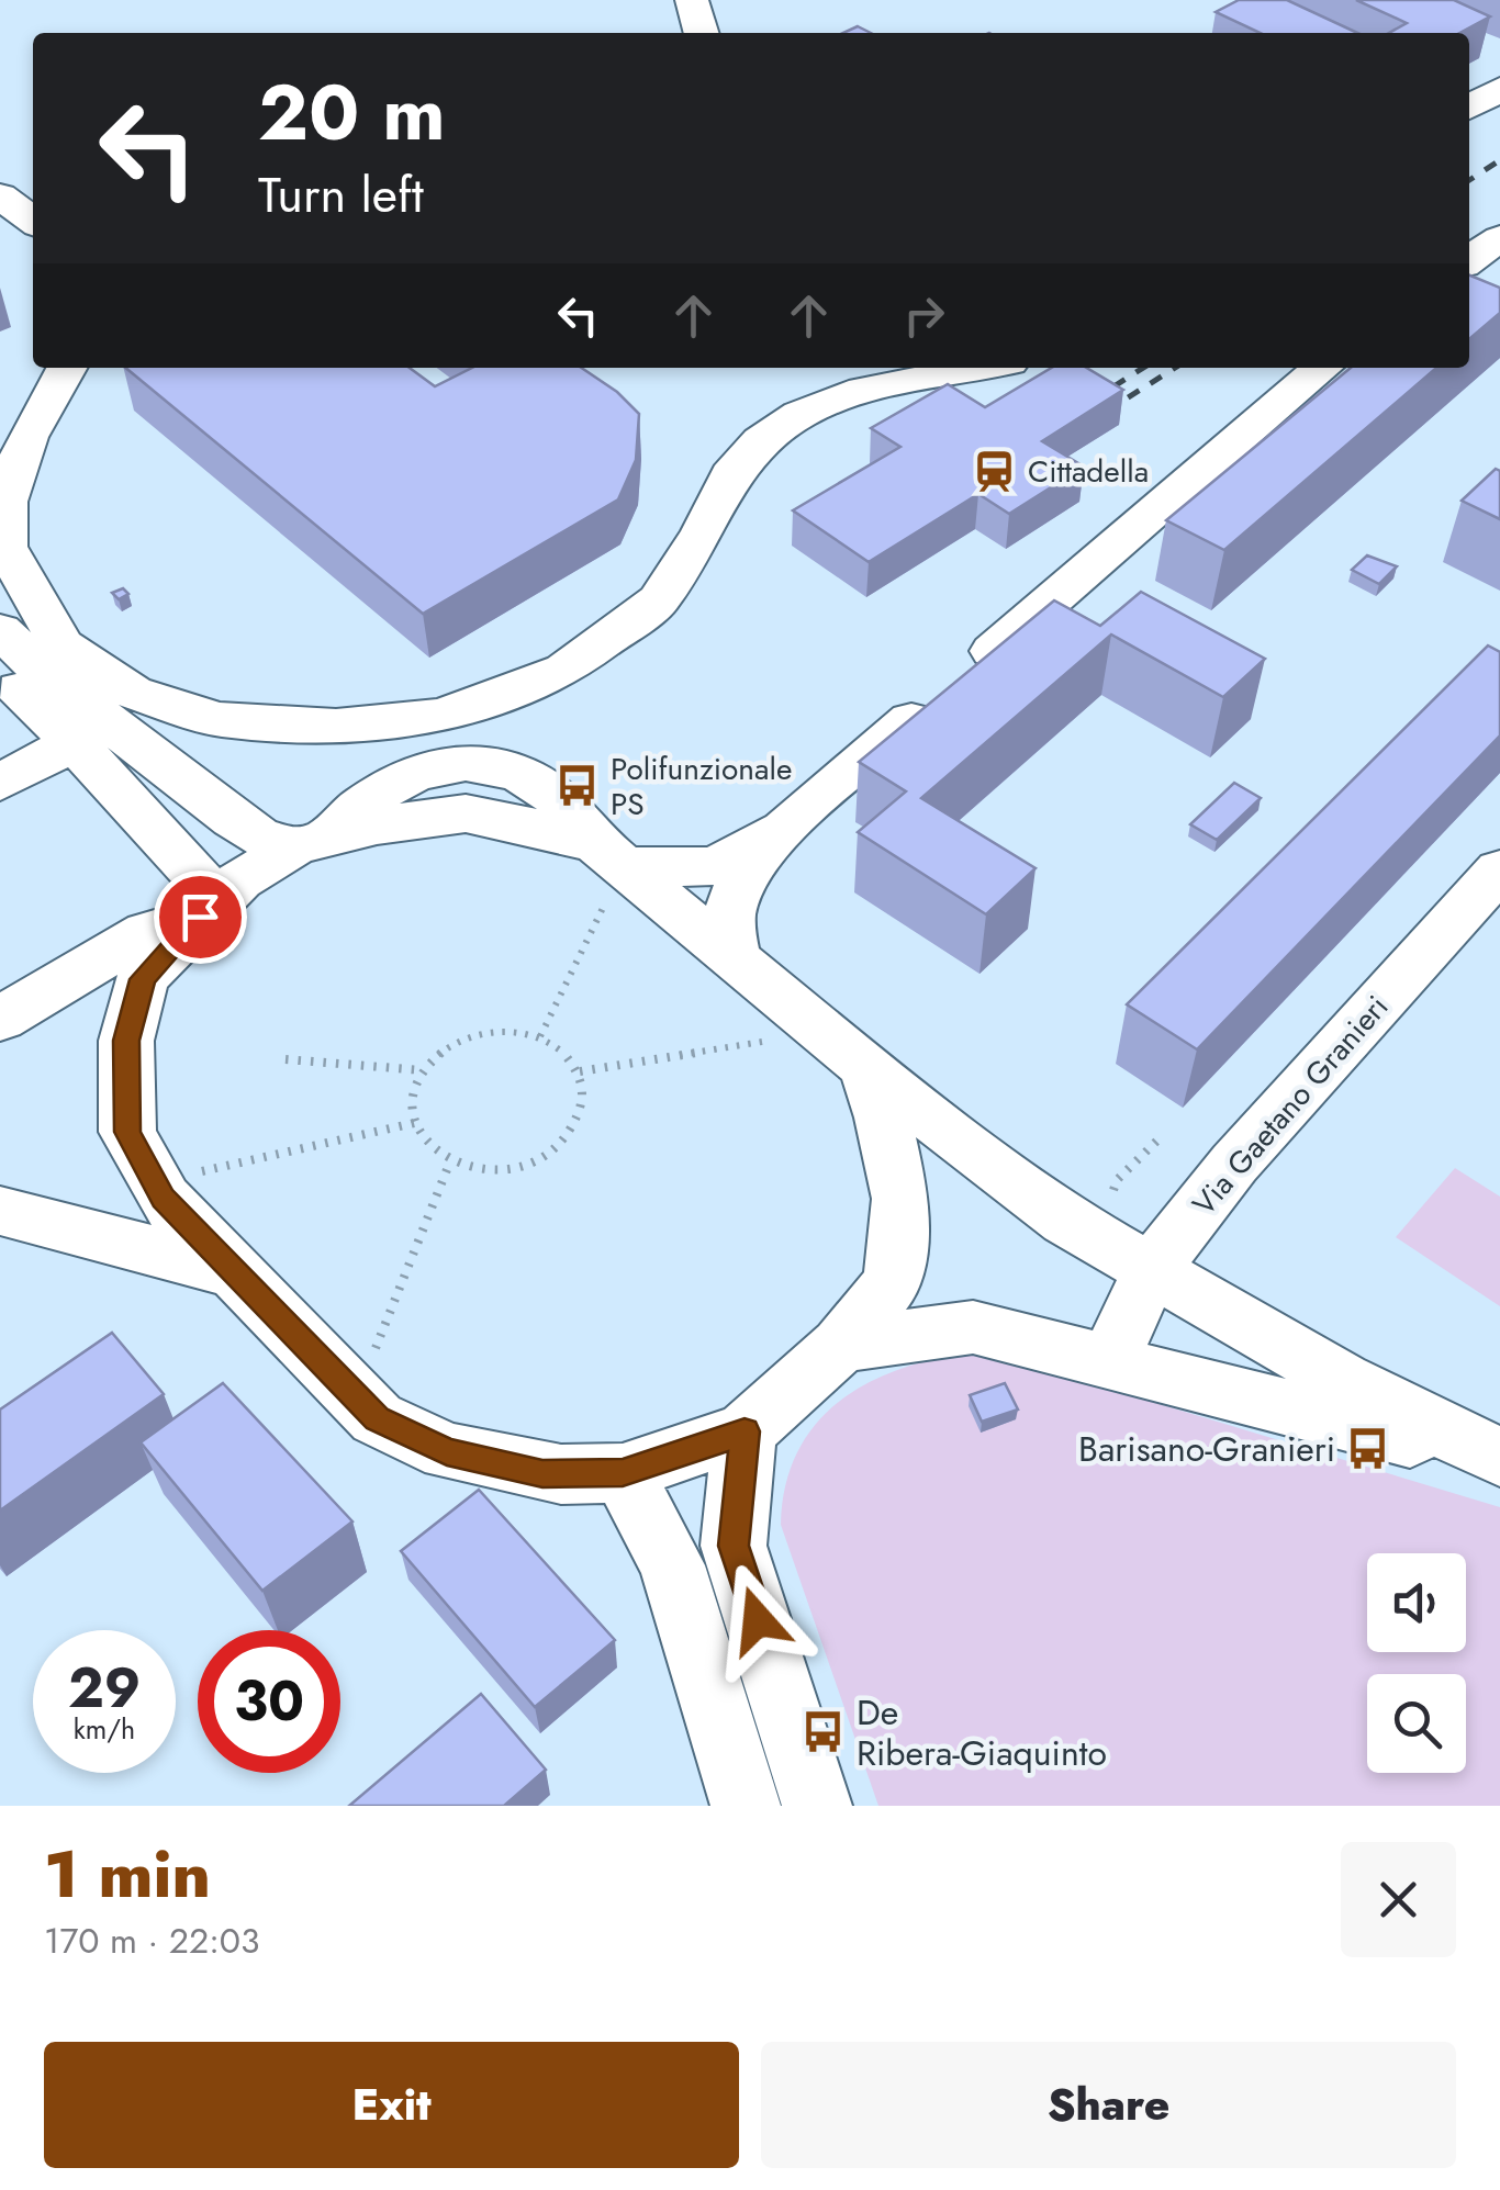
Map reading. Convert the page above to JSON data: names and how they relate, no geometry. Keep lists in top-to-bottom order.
{
  "streets": {
    "street": ["Via Gaetano Granieri"]
  },
  "places": {
    "station": ["Cittadella"],
    "bus stop": ["Polifunzionale PS", "Barisano-Granieri", "De Ribera-Giaquinto"]
  },
  "page": {
    "turn": ["20 m", "Turn left"],
    "speed": "29 km/h",
    "limit": "30",
    "heading": ["1 min", "170 m · 22:03"],
    "buttons": ["Exit", "Share"]
  }
}
